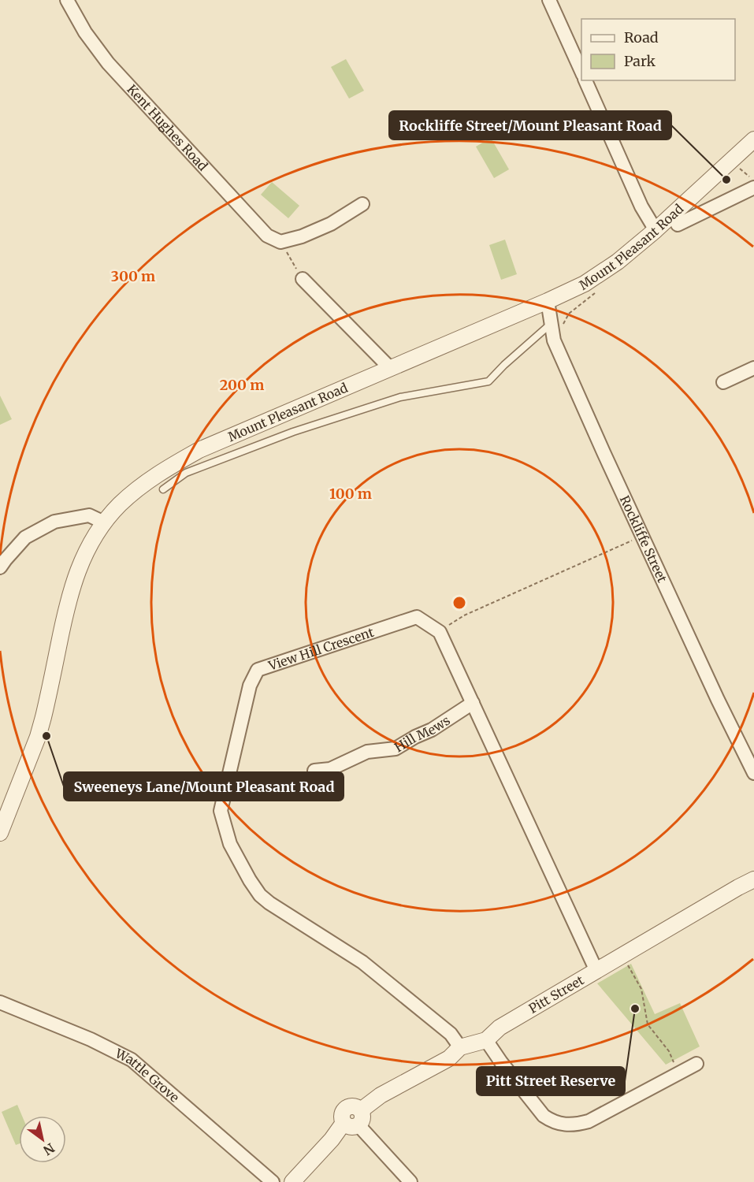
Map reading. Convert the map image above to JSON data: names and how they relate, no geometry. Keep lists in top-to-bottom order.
{
  "streets": {
    "street": [
      "Kent Hughes Road",
      "Mount Pleasant Road",
      "Rockliffe Street",
      "View Hill Crescent",
      "Hill Mews",
      "Pitt Street",
      "Wattle Grove"
    ]
  },
  "crossings": [
    ["Mount Pleasant Road", "Rockliffe Street"],
    ["View Hill Crescent", "Pitt Street"]
  ],
  "places": ["Rockliffe Street/Mount Pleasant Road", "Sweeneys Lane/Mount Pleasant Road", "Pitt Street Reserve"],
  "legend": ["Road", "Park"],
  "north": "bottom right",
  "rings": ["300 m", "200 m", "100 m"]
}
